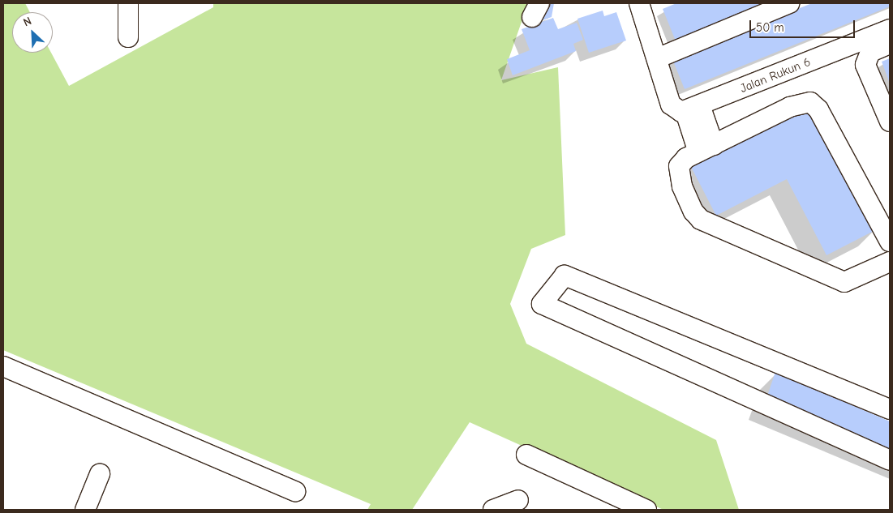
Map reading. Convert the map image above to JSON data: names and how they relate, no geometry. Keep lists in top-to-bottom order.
{
  "streets": {
    "street": ["Jalan Rukun 6"]
  },
  "scale_bar": "50 m",
  "north": "top left"
}
